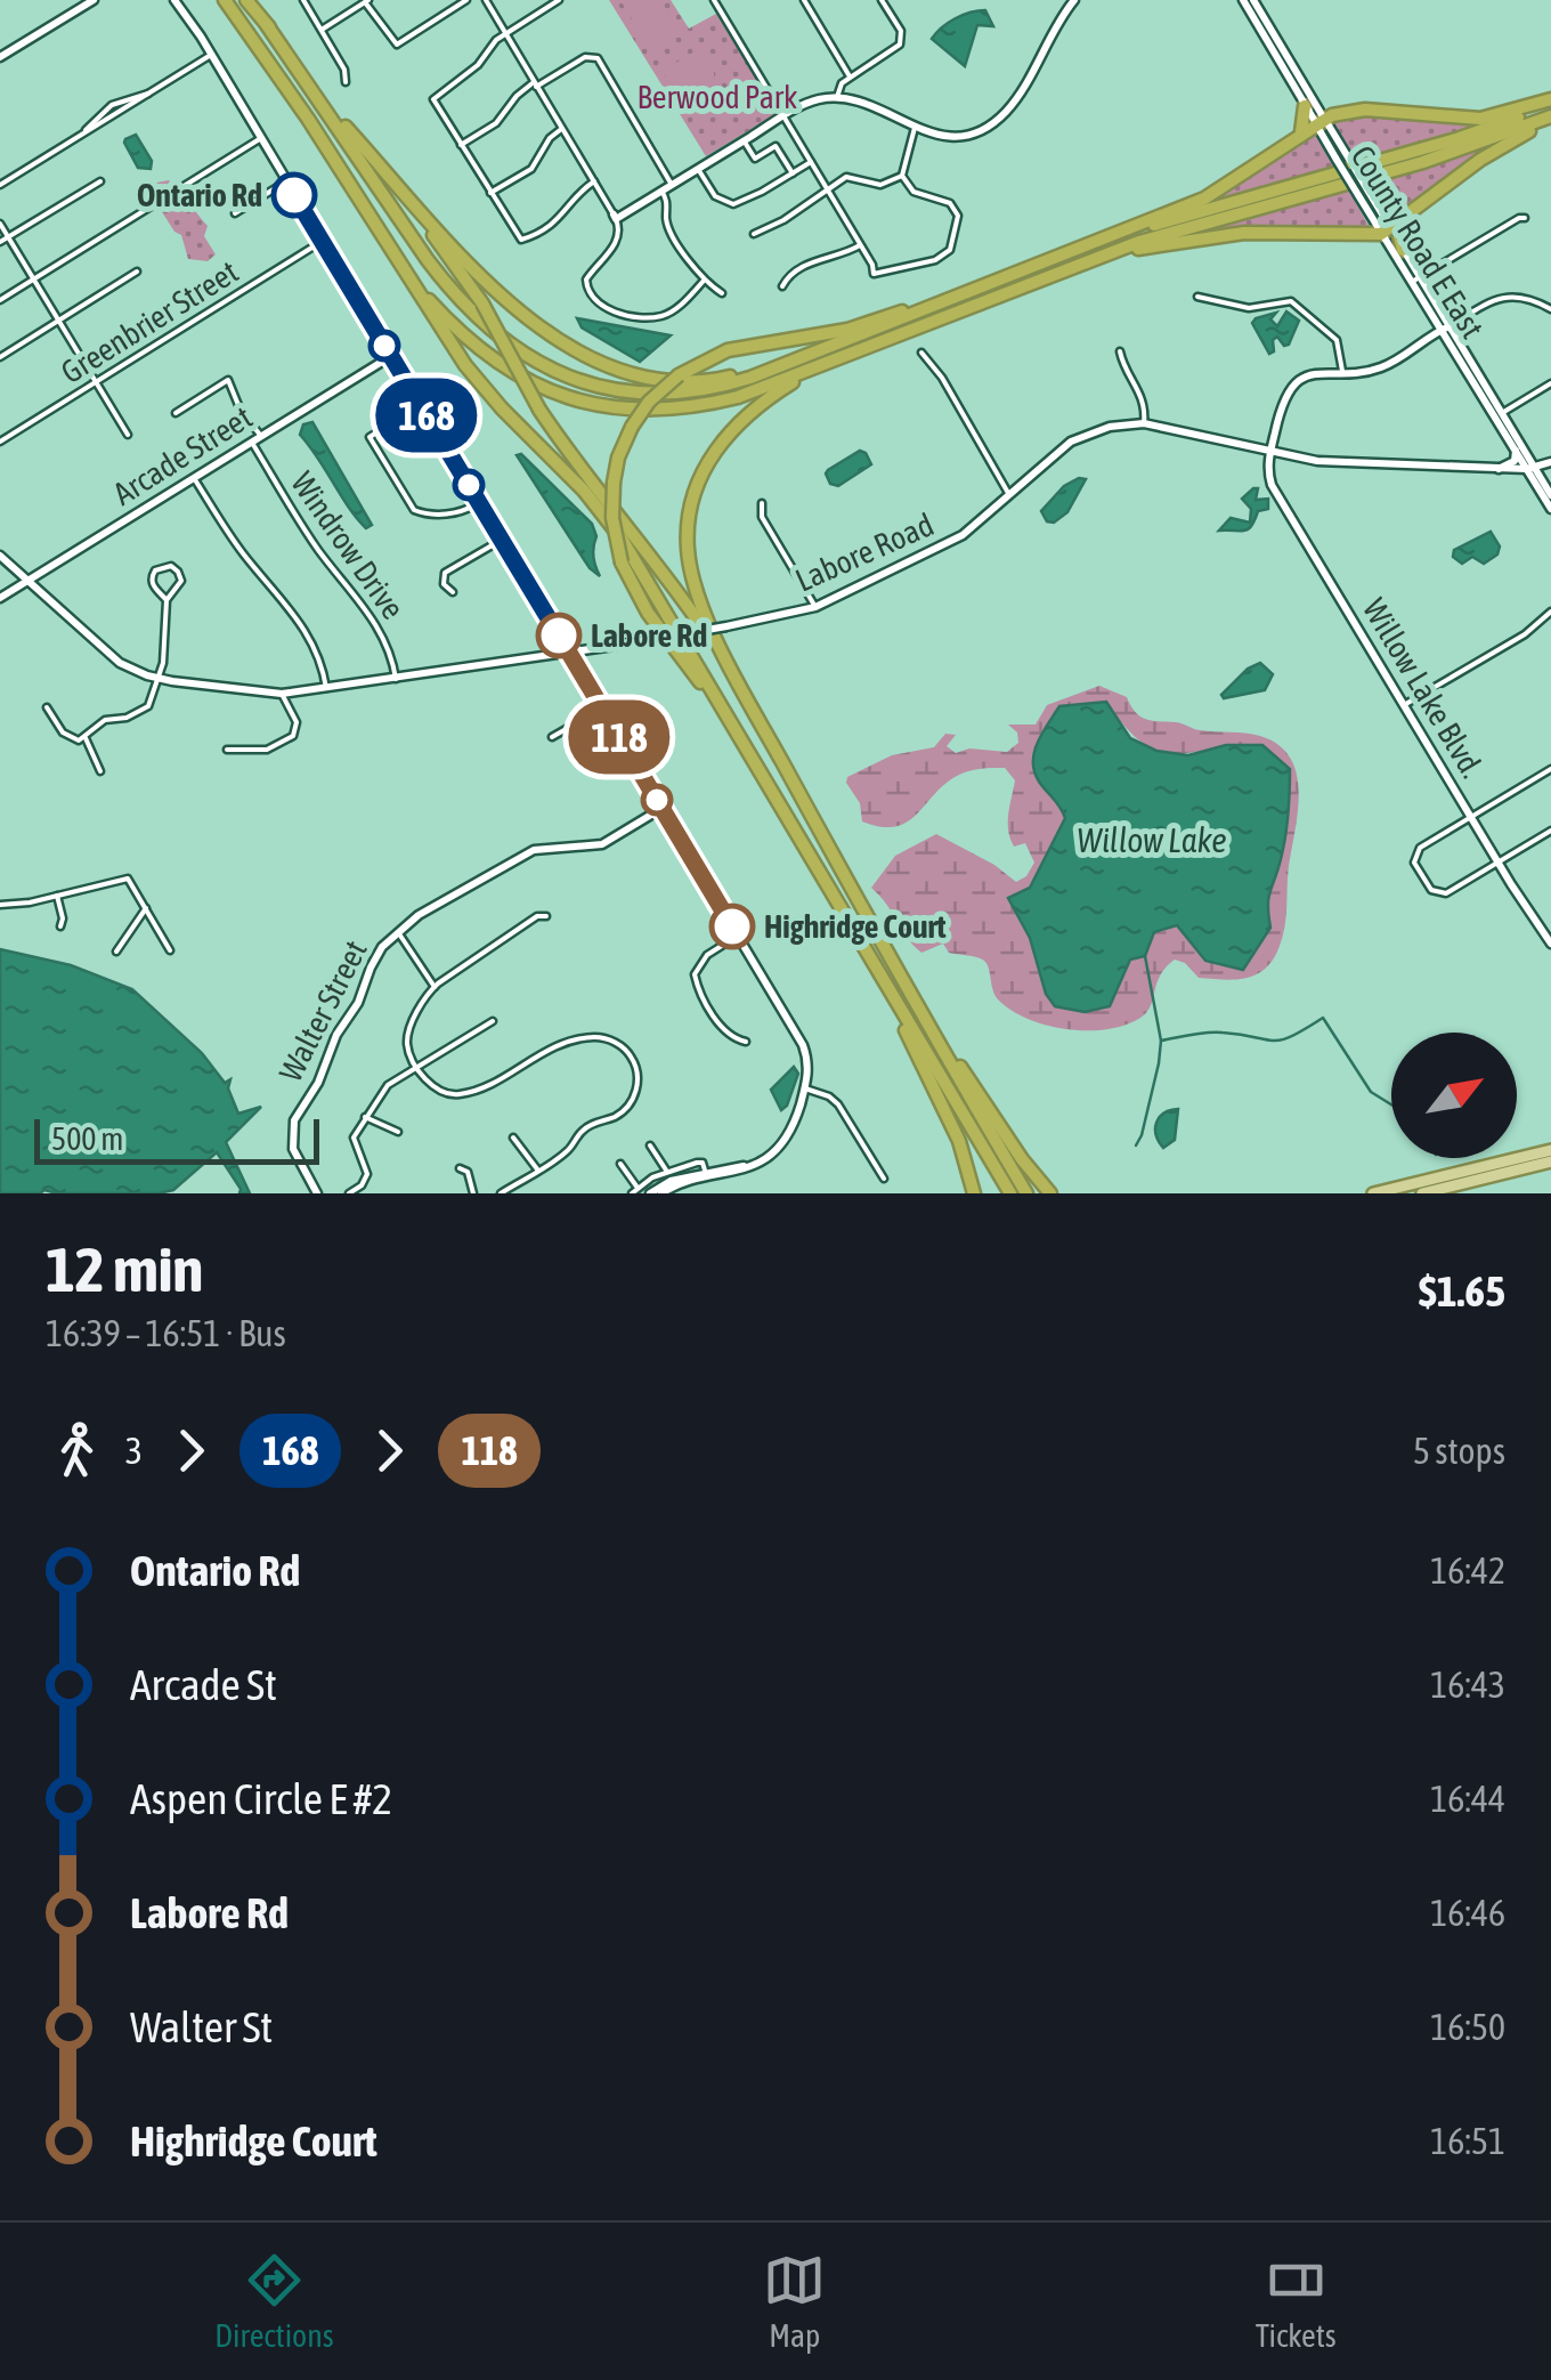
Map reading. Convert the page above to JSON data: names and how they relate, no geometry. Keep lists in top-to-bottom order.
{
  "streets": {
    "street": [
      "County Road E East",
      "Greenbrier Street",
      "Arcade Street",
      "Windrow Drive",
      "Labore Road",
      "Willow Lake Blvd.",
      "Walter Street"
    ]
  },
  "crossings": [
    ["County Road E East", "Labore Road"],
    ["Arcade Street", "Windrow Drive"],
    ["Arcade Street", "Labore Road"],
    ["Windrow Drive", "Labore Road"],
    ["Labore Road", "Willow Lake Blvd."]
  ],
  "water": ["Willow Lake"],
  "parks": ["Berwood Park"],
  "places": ["Ontario Rd", "Labore Rd", "Highridge Court"],
  "lines": ["bus line 168", "bus line 118"],
  "scale_bar": "500 m",
  "north": "top right",
  "page": {
    "on_map": ["168", "118"],
    "scale": "500 m",
    "heading": ["12 min", "16:39 – 16:51 · Bus", "$1.65"],
    "legs": [
      "3",
      "168",
      "118",
      "5 stops"
    ],
    "list": [
      {
        "name": "Ontario Rd",
        "value": "16:42"
      },
      {
        "name": "Arcade St",
        "value": "16:43"
      },
      {
        "name": "Aspen Circle E #2",
        "value": "16:44"
      },
      {
        "name": "Labore Rd",
        "value": "16:46"
      },
      {
        "name": "Walter St",
        "value": "16:50"
      },
      {
        "name": "Highridge Court",
        "value": "16:51"
      }
    ],
    "tabs": ["Directions", "Map", "Tickets"]
  }
}
